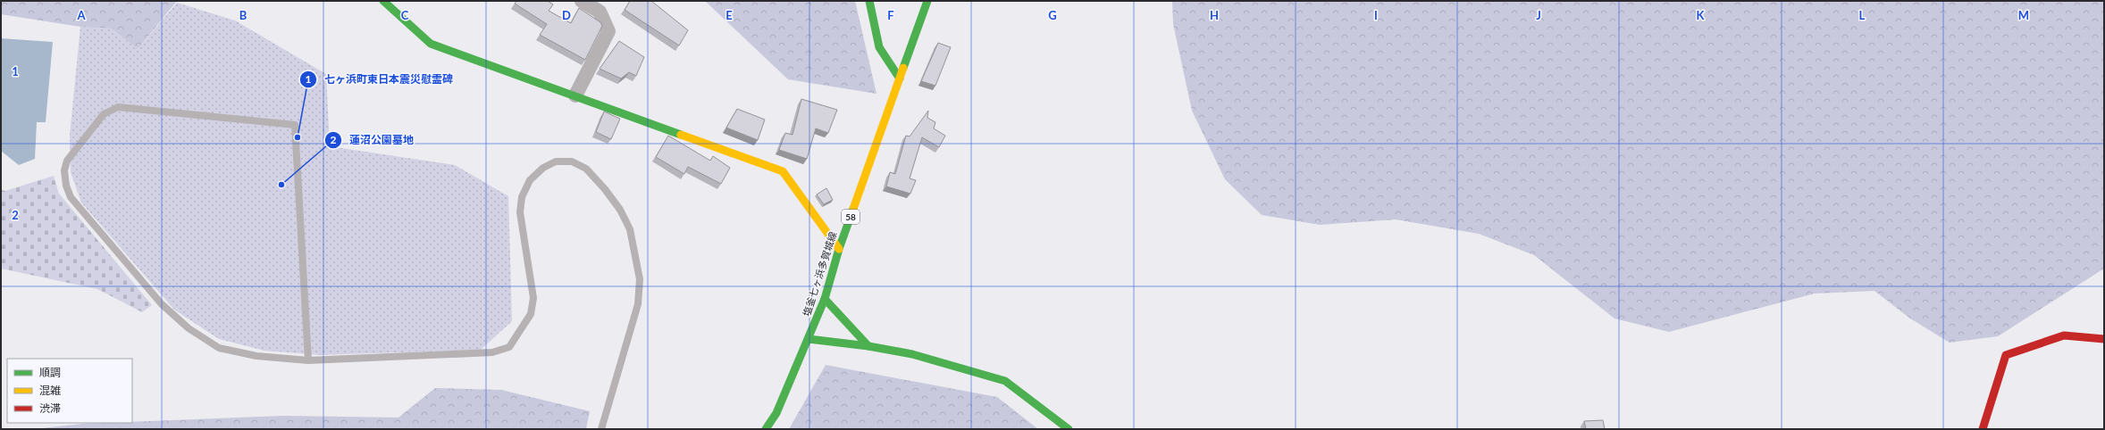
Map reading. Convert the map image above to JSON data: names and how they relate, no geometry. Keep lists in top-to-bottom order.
{
  "streets": {
    "street": ["58", "塩釜七ヶ浜多賀城線"]
  },
  "places": ["七ヶ浜町東日本震災慰霊碑", "蓮沼公園墓地"],
  "legend": ["順調", "混雑", "渋滞"],
  "grid": {
    "columns": [
      "A",
      "B",
      "C",
      "D",
      "E",
      "F",
      "G",
      "H",
      "I",
      "J",
      "K",
      "L",
      "M"
    ],
    "rows": ["1", "2"]
  }
}
